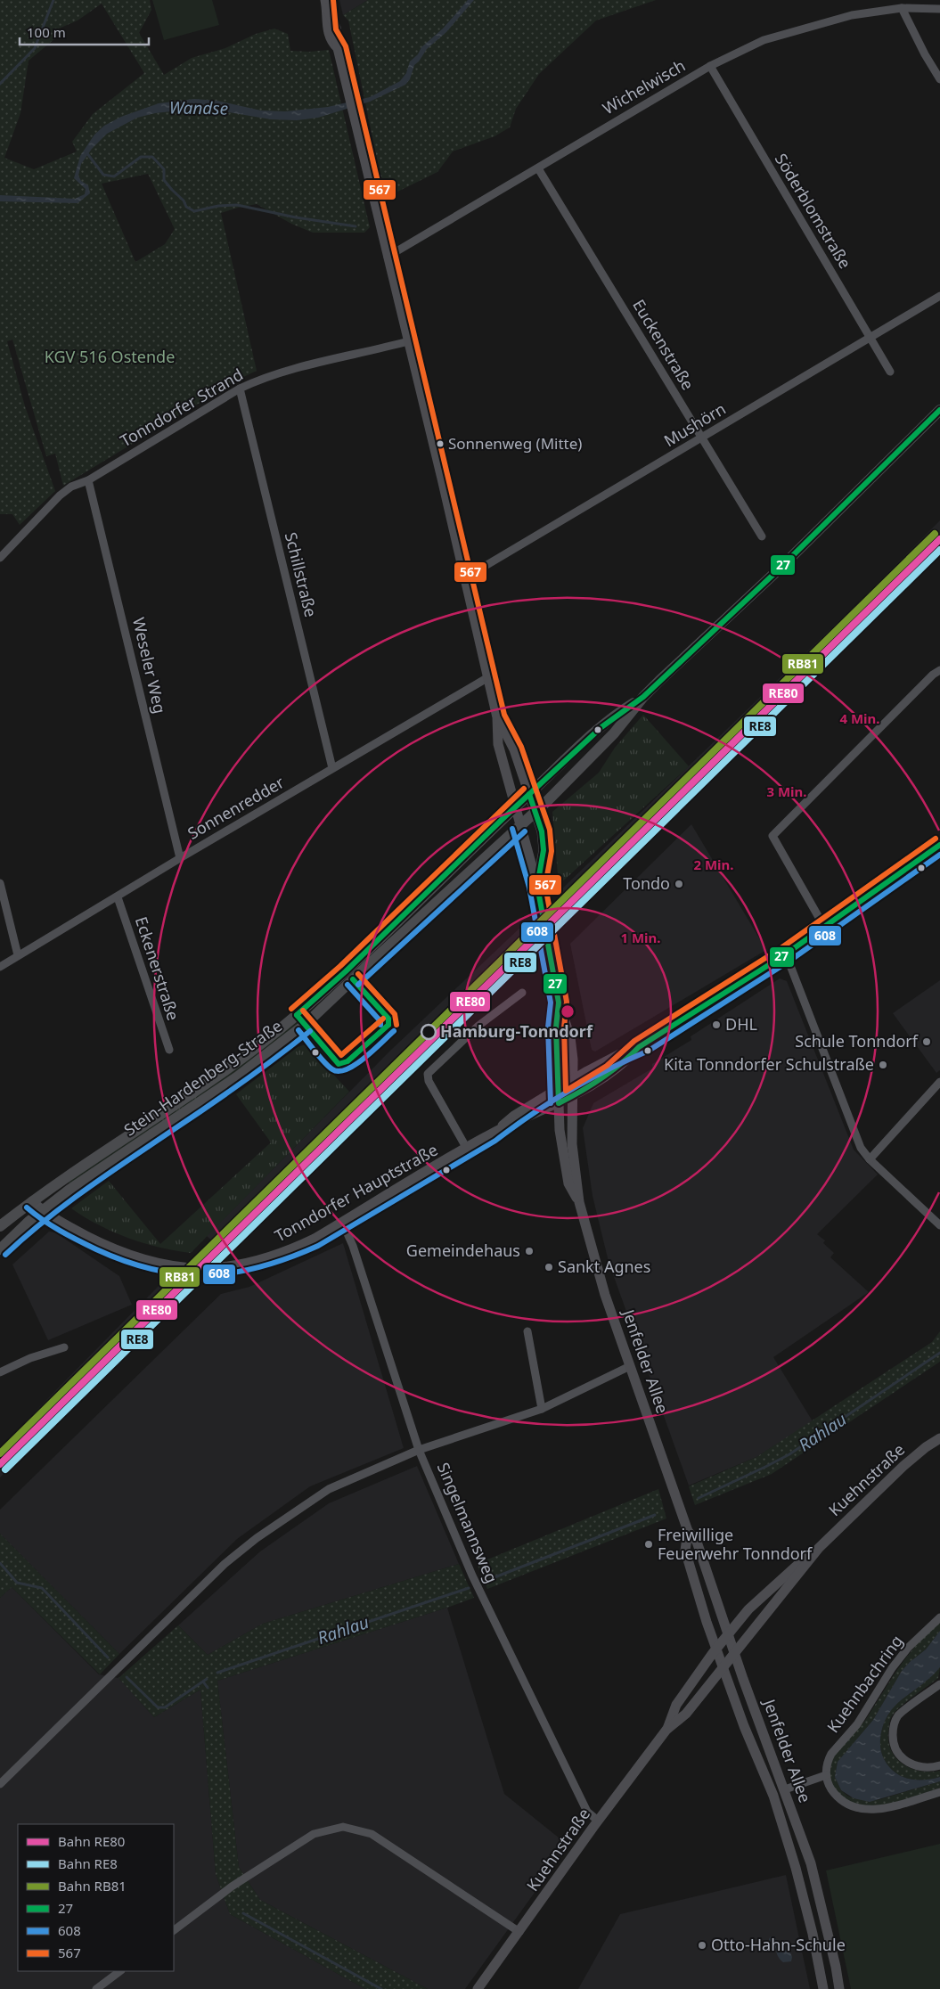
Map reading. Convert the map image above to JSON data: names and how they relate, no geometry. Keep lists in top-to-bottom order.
{
  "streets": {
    "main road": [
      "Stein-Hardenberg-Straße",
      "Tonndorfer Hauptstraße",
      "Jenfelder Allee",
      "Kuehnstraße"
    ],
    "street": [
      "Wichelwisch",
      "Söderblomstraße",
      "Euckenstraße",
      "Tonndorfer Strand",
      "Mushörn",
      "Schillstraße",
      "Weseler Weg",
      "Sonnenredder",
      "Eckenerstraße",
      "Singelmannsweg",
      "Kuehnbachring"
    ]
  },
  "crossings": [
    ["Wichelwisch", "Söderblomstraße"],
    ["Wichelwisch", "Euckenstraße"],
    ["Söderblomstraße", "Mushörn"],
    ["Euckenstraße", "Mushörn"],
    ["Tonndorfer Strand", "Schillstraße"],
    ["Tonndorfer Strand", "Weseler Weg"],
    ["Schillstraße", "Sonnenredder"],
    ["Weseler Weg", "Sonnenredder"],
    ["Sonnenredder", "Eckenerstraße"],
    ["Stein-Hardenberg-Straße", "Tonndorfer Hauptstraße"],
    ["Tonndorfer Hauptstraße", "Jenfelder Allee"],
    ["Tonndorfer Hauptstraße", "Singelmannsweg"],
    ["Jenfelder Allee", "Kuehnstraße"],
    ["Kuehnstraße", "Singelmannsweg"]
  ],
  "water": ["Wandse", "Rahlau"],
  "parks": ["KGV 516 Ostende"],
  "places": [
    "Sonnenweg (Mitte)",
    "Tondo",
    "DHL",
    "Hamburg-Tonndorf",
    "Schule Tonndorf",
    "Kita Tonndorfer Schulstraße",
    "Gemeindehaus",
    "Sankt Agnes",
    "Freiwillige Feuerwehr Tonndorf",
    "Otto-Hahn-Schule"
  ],
  "lines": [
    "transit line 567",
    "transit line 27",
    "rail line RB81",
    "rail line RE80",
    "rail line RE8",
    "transit line 608"
  ],
  "legend": [
    "Bahn RE80",
    "Bahn RE8",
    "Bahn RB81",
    "27",
    "608",
    "567"
  ],
  "scale_bar": "100 m",
  "rings": [
    "4 Min.",
    "3 Min.",
    "2 Min.",
    "1 Min."
  ]
}
